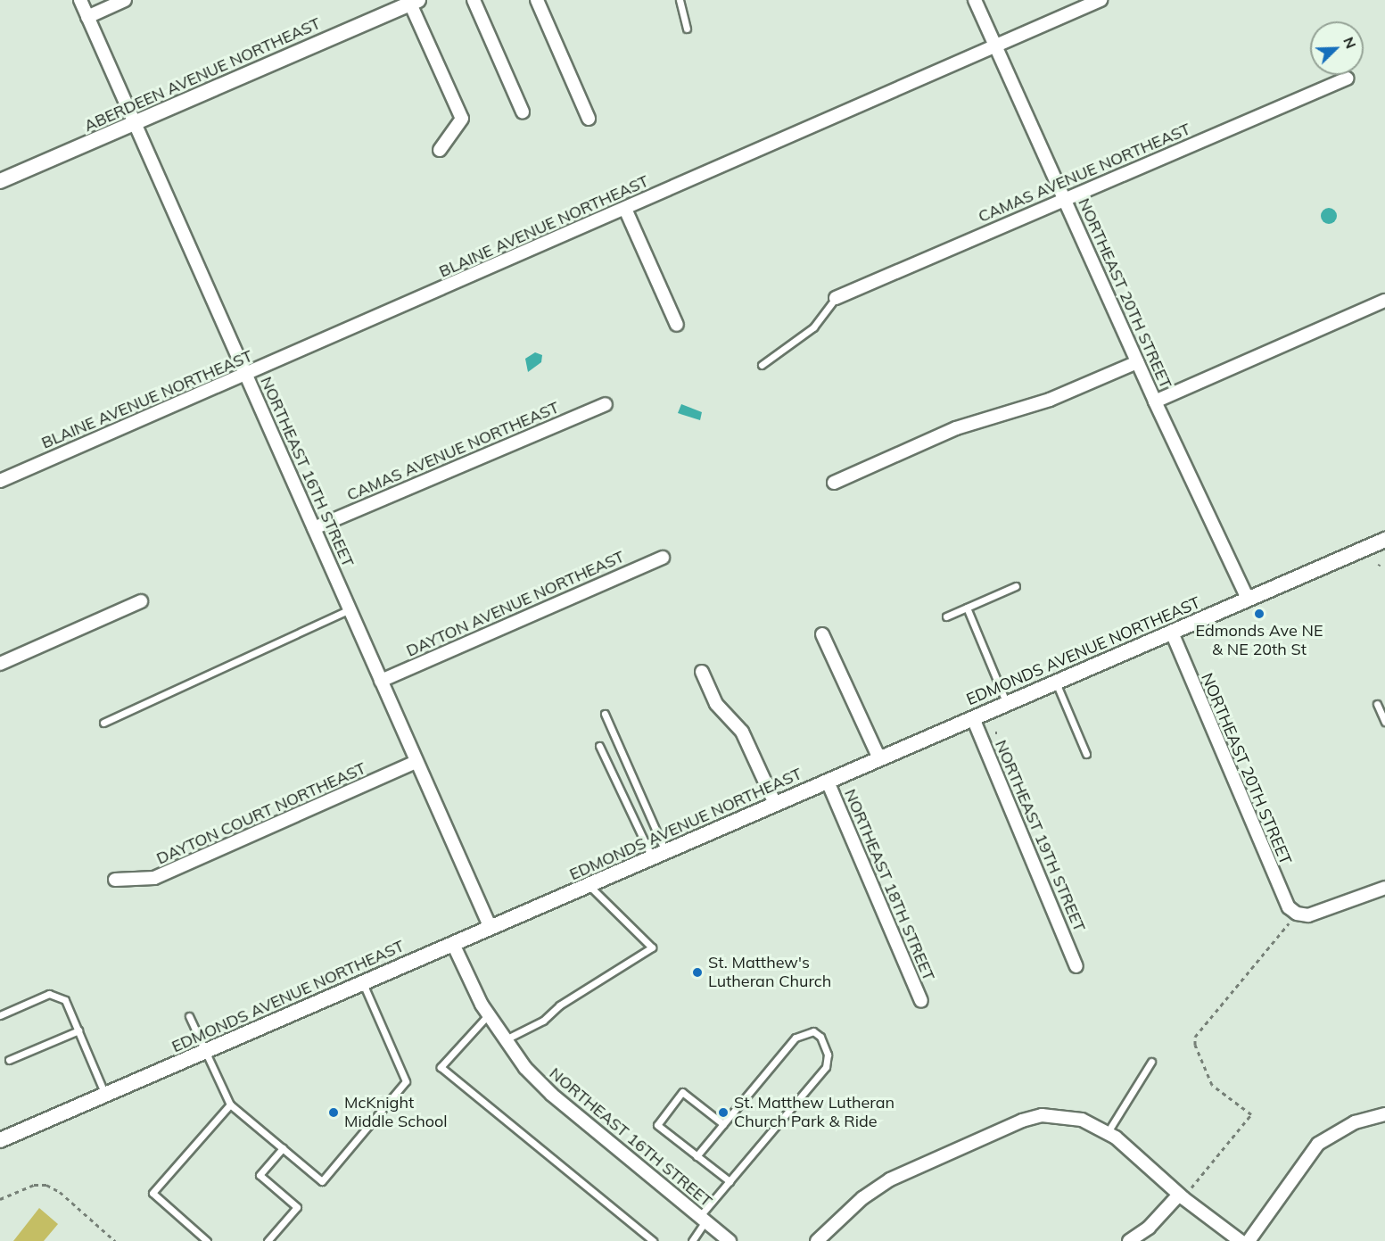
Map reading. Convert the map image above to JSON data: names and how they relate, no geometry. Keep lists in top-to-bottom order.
{
  "streets": {
    "street": [
      "ABERDEEN AVENUE NORTHEAST",
      "CAMAS AVENUE NORTHEAST",
      "BLAINE AVENUE NORTHEAST",
      "NORTHEAST 20TH STREET",
      "NORTHEAST 16TH STREET",
      "DAYTON AVENUE NORTHEAST",
      "EDMONDS AVENUE NORTHEAST",
      "DAYTON COURT NORTHEAST",
      "NORTHEAST 19TH STREET",
      "NORTHEAST 18TH STREET"
    ]
  },
  "crossings": [
    ["ABERDEEN AVENUE NORTHEAST", "NORTHEAST 16TH STREET"],
    ["CAMAS AVENUE NORTHEAST", "NORTHEAST 20TH STREET"],
    ["CAMAS AVENUE NORTHEAST", "NORTHEAST 16TH STREET"],
    ["BLAINE AVENUE NORTHEAST", "NORTHEAST 20TH STREET"],
    ["BLAINE AVENUE NORTHEAST", "NORTHEAST 16TH STREET"],
    ["NORTHEAST 20TH STREET", "EDMONDS AVENUE NORTHEAST"],
    ["NORTHEAST 16TH STREET", "DAYTON AVENUE NORTHEAST"],
    ["NORTHEAST 16TH STREET", "EDMONDS AVENUE NORTHEAST"],
    ["NORTHEAST 16TH STREET", "DAYTON COURT NORTHEAST"],
    ["EDMONDS AVENUE NORTHEAST", "NORTHEAST 19TH STREET"],
    ["EDMONDS AVENUE NORTHEAST", "NORTHEAST 18TH STREET"]
  ],
  "places": [
    "Edmonds Ave NE & NE 20th St",
    "St. Matthew's Lutheran Church",
    "McKnight Middle School",
    "St. Matthew Lutheran Church Park & Ride"
  ],
  "north": "top right"
}
